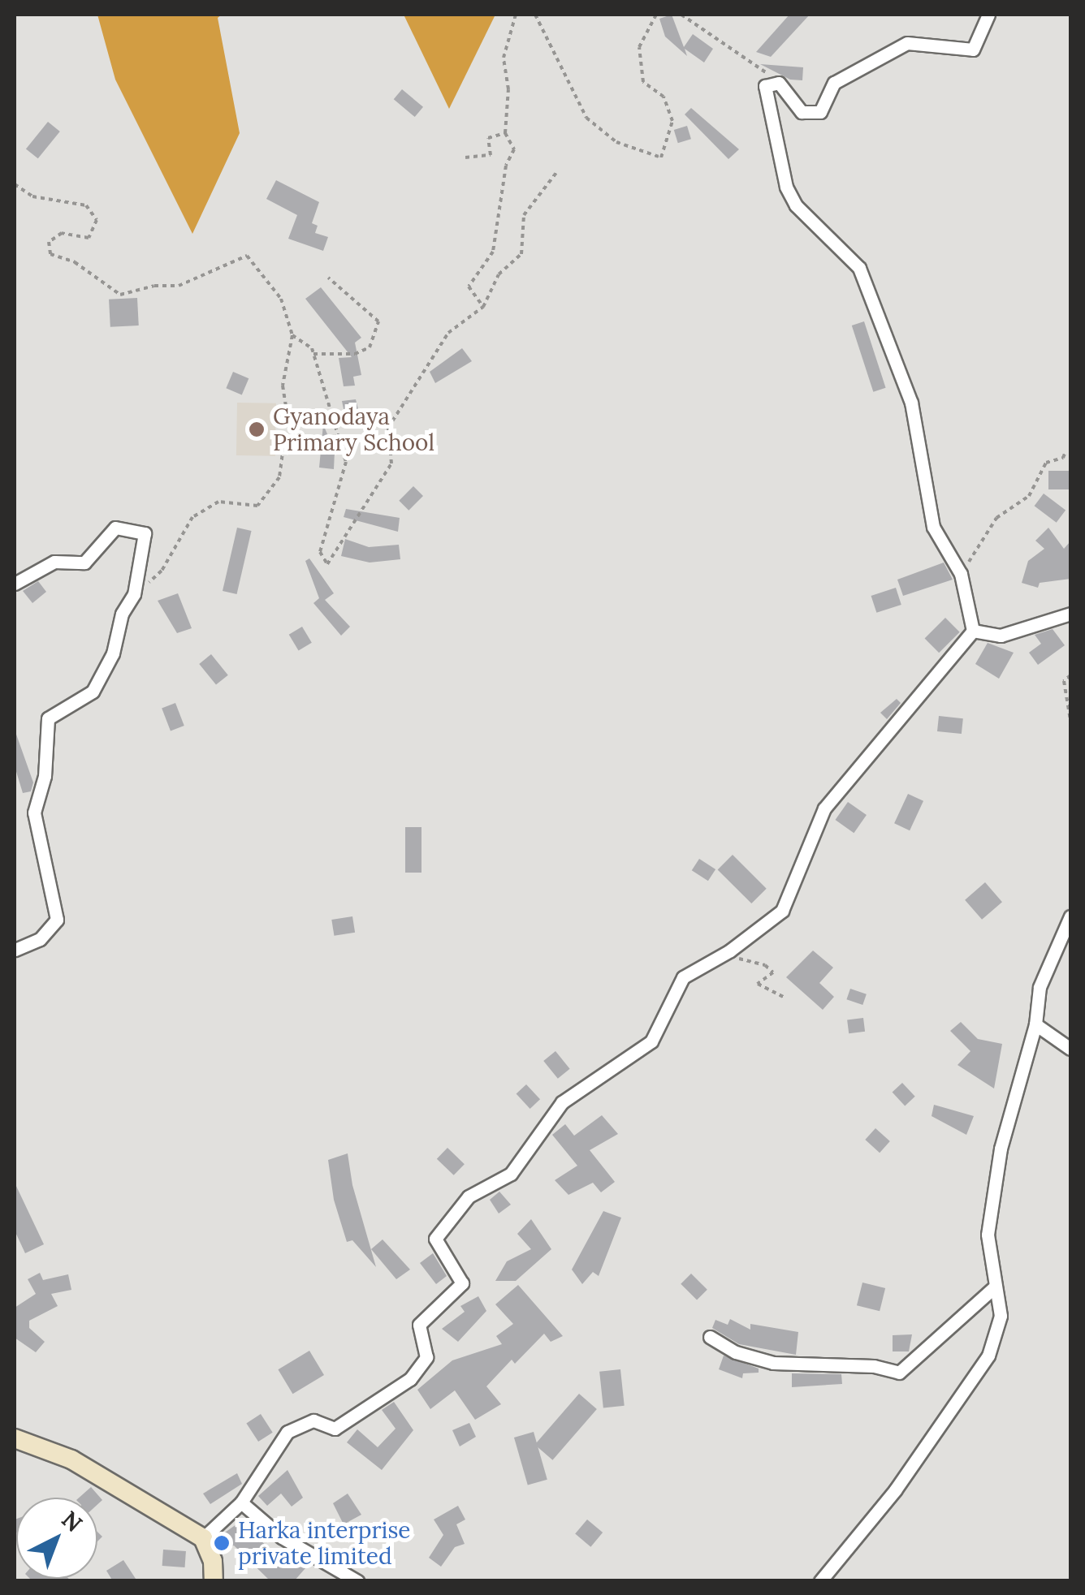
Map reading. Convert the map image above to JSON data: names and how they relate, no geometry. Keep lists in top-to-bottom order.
{
  "places": ["Gyanodaya Primary School", "Harka interprise private limited"],
  "north": "top right"
}
